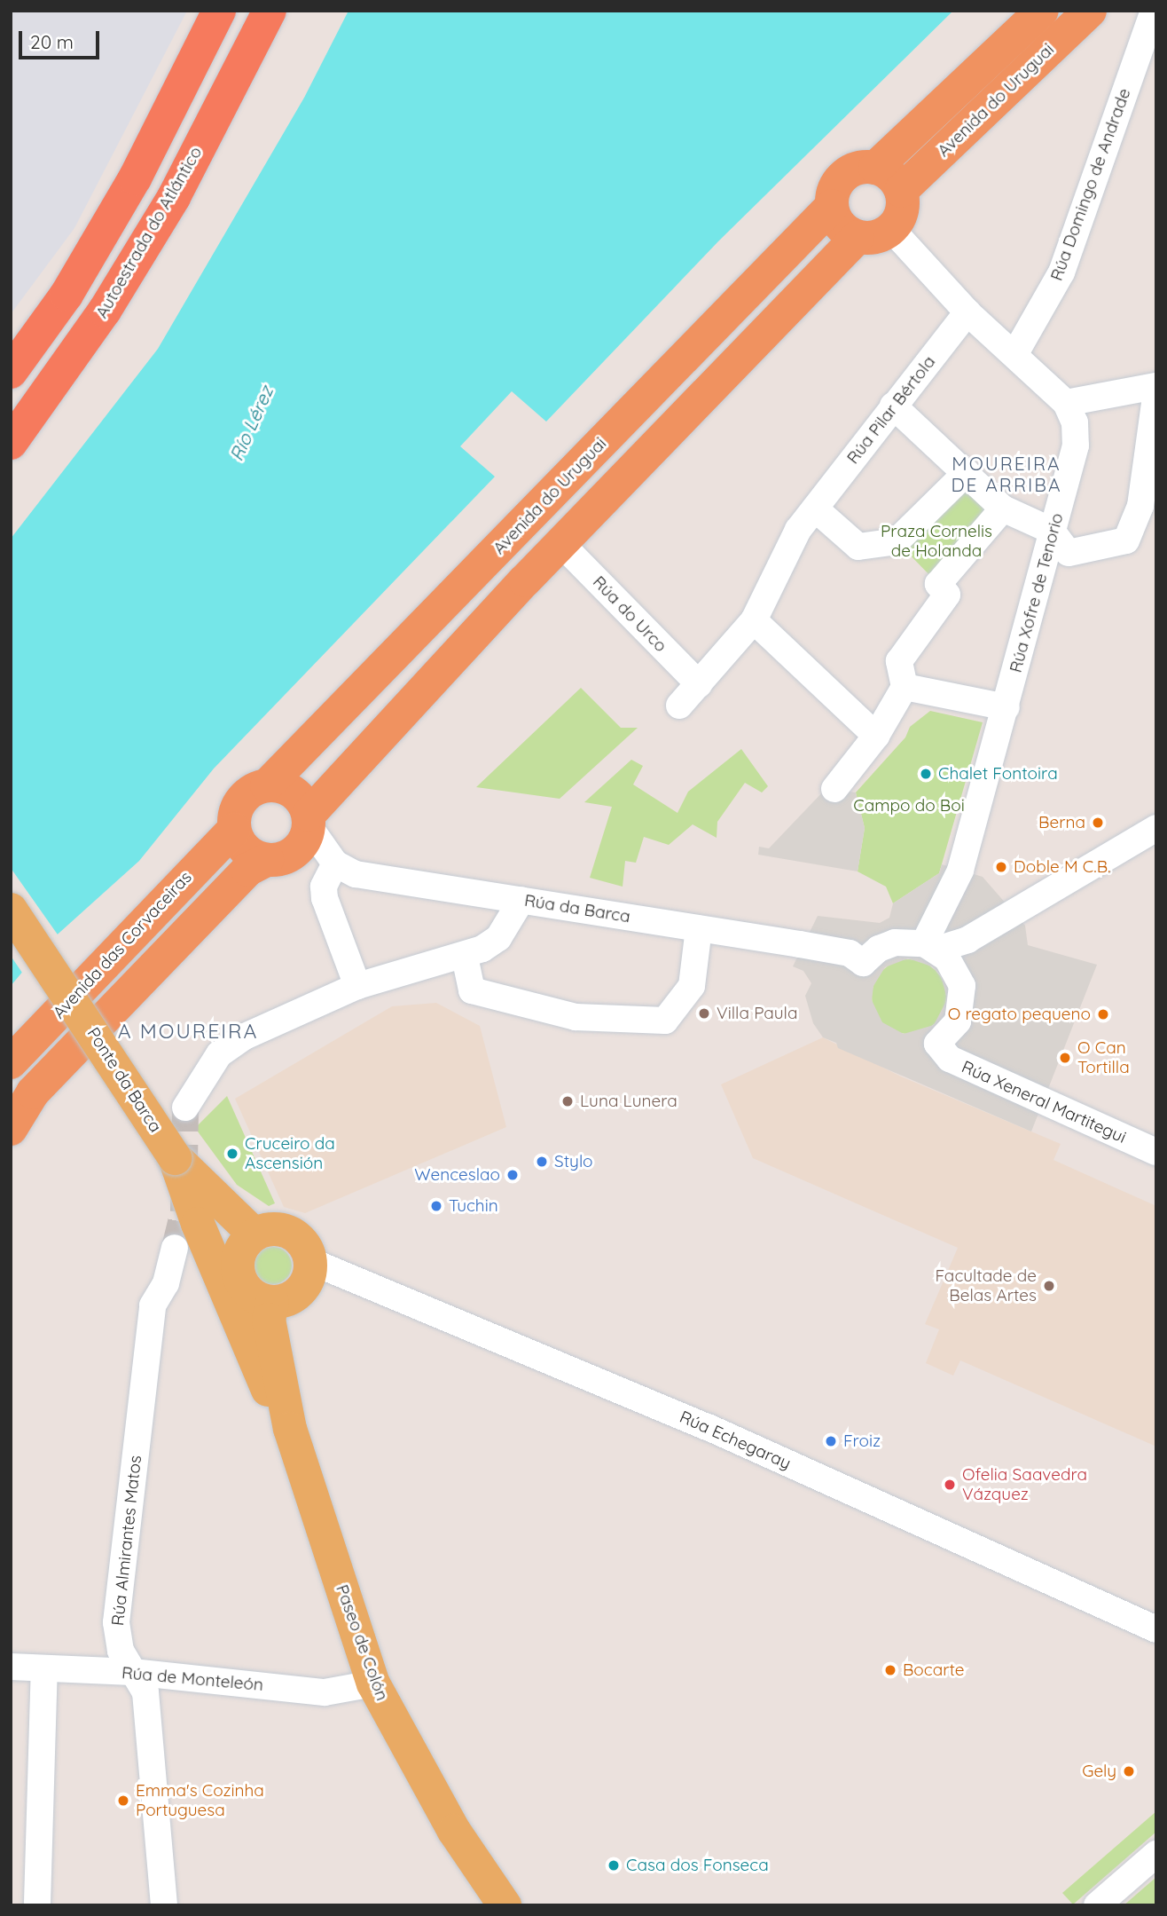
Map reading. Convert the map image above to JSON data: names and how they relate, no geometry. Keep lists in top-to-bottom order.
{
  "streets": {
    "highway": ["Avenida do Uruguai", "Autoestrada do Atlántico", "Avenida das Corvaceiras"],
    "main road": ["Ponte da Barca", "Paseo de Colón"],
    "street": [
      "Rúa Domingo de Andrade",
      "Rúa Pilar Bértola",
      "Rúa Xofre de Tenorio",
      "Rúa do Urco",
      "Rúa da Barca",
      "Rúa Xeneral Martitegui",
      "Rúa Echegaray",
      "Rúa Almirantes Matos",
      "Rúa de Monteleón"
    ]
  },
  "crossings": [
    ["Avenida do Uruguai", "Rúa Xofre de Tenorio"],
    ["Avenida do Uruguai", "Avenida das Corvaceiras"],
    ["Rúa Domingo de Andrade", "Rúa Xofre de Tenorio"],
    ["Rúa Pilar Bértola", "Rúa Xofre de Tenorio"],
    ["Rúa Pilar Bértola", "Rúa do Urco"],
    ["Rúa Xofre de Tenorio", "Rúa da Barca"],
    ["Rúa Xofre de Tenorio", "Rúa Xeneral Martitegui"],
    ["Rúa da Barca", "Rúa Xeneral Martitegui"],
    ["Ponte da Barca", "Paseo de Colón"],
    ["Rúa Echegaray", "Paseo de Colón"],
    ["Rúa Almirantes Matos", "Rúa de Monteleón"],
    ["Paseo de Colón", "Rúa de Monteleón"]
  ],
  "districts": ["MOUREIRA DE ARRIBA", "A MOUREIRA"],
  "water": ["Río Lérez"],
  "parks": ["Praza Cornelis de Holanda", "Campo do Boi"],
  "places": [
    "Chalet Fontoira",
    "Berna",
    "Doble M C.B.",
    "Villa Paula",
    "O regato pequeno",
    "O Can Tortilla",
    "Luna Lunera",
    "Cruceiro da Ascensión",
    "Stylo",
    "Wenceslao",
    "Tuchin",
    "Facultade de Belas Artes",
    "Froiz",
    "Ofelia Saavedra Vázquez",
    "Bocarte",
    "Gely",
    "Emma's Cozinha Portuguesa",
    "Casa dos Fonseca"
  ],
  "scale_bar": "20 m"
}
